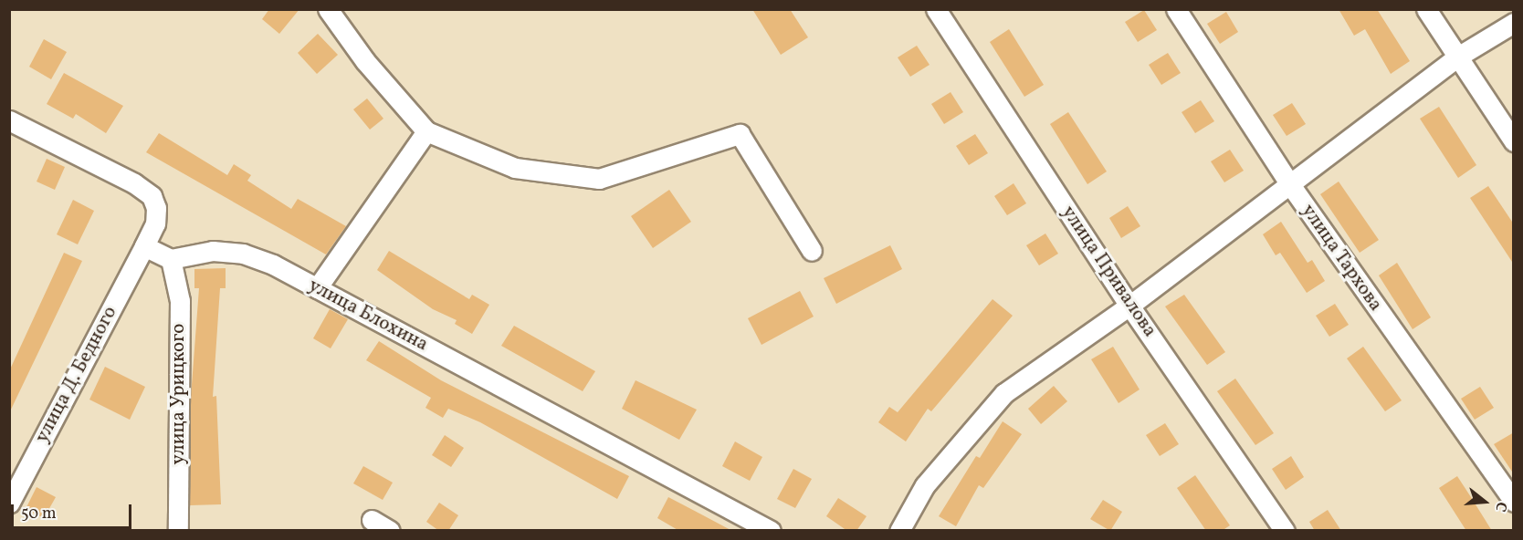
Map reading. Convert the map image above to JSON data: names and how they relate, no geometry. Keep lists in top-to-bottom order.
{
  "streets": {
    "street": [
      "улица Тархова",
      "улица Привалова",
      "улица Блохина",
      "улица Д. Бедного",
      "улица Урицкого"
    ]
  },
  "crossings": [
    ["улица Блохина", "улица Урицкого"]
  ],
  "scale_bar": "50 m",
  "north": "right"
}
